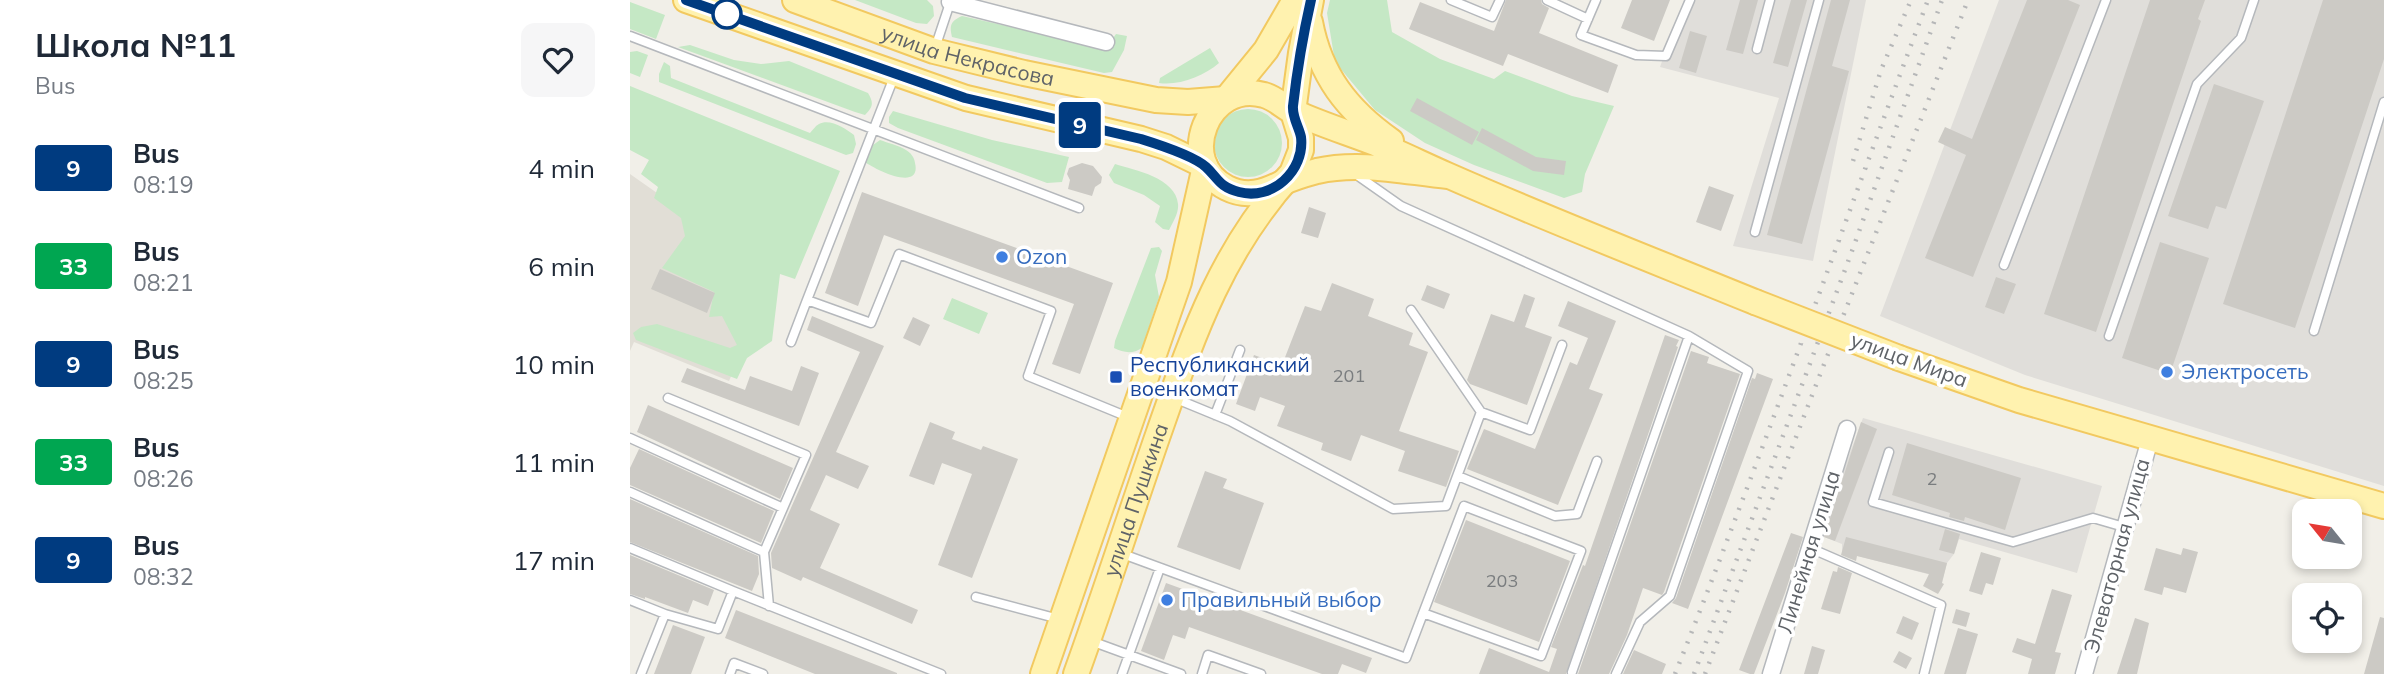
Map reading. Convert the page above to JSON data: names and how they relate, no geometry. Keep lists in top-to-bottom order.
{
  "streets": {
    "main road": ["улица Некрасова", "улица Мира", "улица Пушкина"],
    "street": ["Линейная улица", "Элеваторная улица"]
  },
  "crossings": [
    ["улица Некрасова", "улица Пушкина"],
    ["улица Мира", "Элеваторная улица"]
  ],
  "places": {
    "other": ["Ozon", "Электросеть", "Правильный выбор"],
    "transit": ["Республиканский военкомат"]
  },
  "lines": ["bus line 9"],
  "house_numbers": ["201", "2", "203"],
  "north": "top left",
  "page": {
    "heading": ["Школа №11", "Bus"],
    "on_map": "9",
    "list": [
      {
        "mark": "9",
        "name": "Bus",
        "note": "08:19",
        "value": "4 min"
      },
      {
        "mark": "33",
        "name": "Bus",
        "note": "08:21",
        "value": "6 min"
      },
      {
        "mark": "9",
        "name": "Bus",
        "note": "08:25",
        "value": "10 min"
      },
      {
        "mark": "33",
        "name": "Bus",
        "note": "08:26",
        "value": "11 min"
      },
      {
        "mark": "9",
        "name": "Bus",
        "note": "08:32",
        "value": "17 min"
      }
    ]
  }
}
